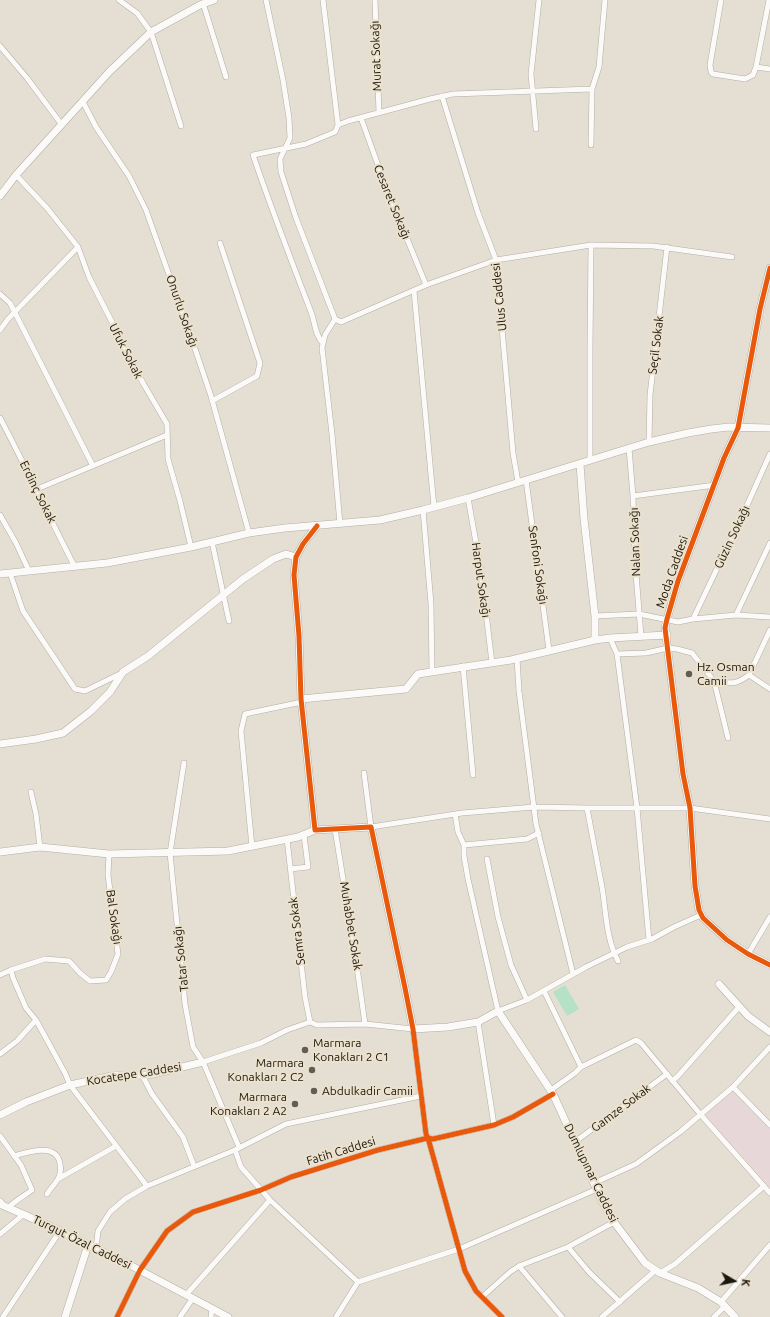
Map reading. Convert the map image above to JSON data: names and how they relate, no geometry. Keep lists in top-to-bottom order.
{
  "streets": {
    "street": [
      "Murat Sokağı",
      "Cesaret Sokağı",
      "Ulus Caddesi",
      "Onurlu Sokağı",
      "Seçil Sokak",
      "Ufuk Sokak",
      "Erdinç Sokak",
      "Güzin Sokağı",
      "Nalan Sokağı",
      "Senfoni Sokağı",
      "Moda Caddesi",
      "Harput Sokağı",
      "Bal Sokağı",
      "Muhabbet Sokak",
      "Semra Sokak",
      "Tatar Sokağı",
      "Kocatepe Caddesi",
      "Gamze Sokak",
      "Fatih Caddesi",
      "Dumlupınar Caddesi",
      "Turgut Özal Caddesi"
    ]
  },
  "crossings": [
    ["Tatar Sokağı", "Kocatepe Caddesi"],
    ["Tatar Sokağı", "Fatih Caddesi"],
    ["Gamze Sokak", "Fatih Caddesi"],
    ["Gamze Sokak", "Dumlupınar Caddesi"],
    ["Fatih Caddesi", "Dumlupınar Caddesi"],
    ["Fatih Caddesi", "Turgut Özal Caddesi"]
  ],
  "places": [
    "Hz. Osman Camii",
    "Marmara Konakları 2 C1",
    "Marmara Konakları 2 C2",
    "Abdulkadir Camii",
    "Marmara Konakları 2 A2"
  ],
  "north": "right"
}
